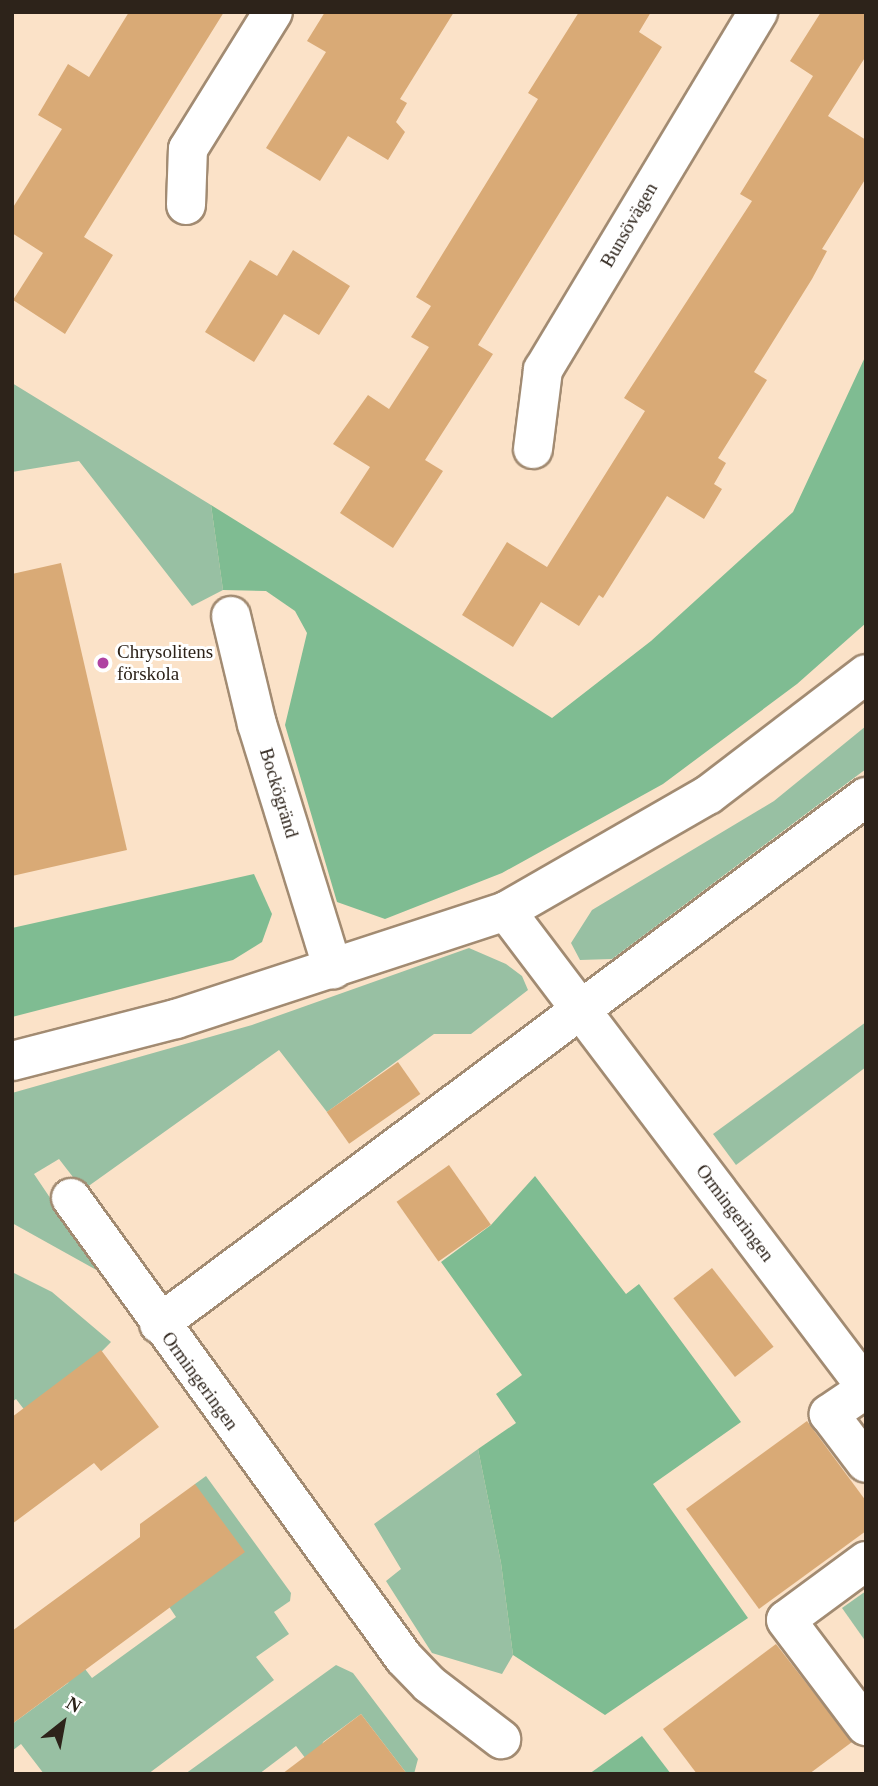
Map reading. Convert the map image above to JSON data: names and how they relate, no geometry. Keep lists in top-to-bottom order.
{
  "streets": {
    "street": ["Bunsövägen", "Bockögränd", "Ormingeringen"]
  },
  "places": ["Chrysolitens förskola"],
  "north": "top right"
}
